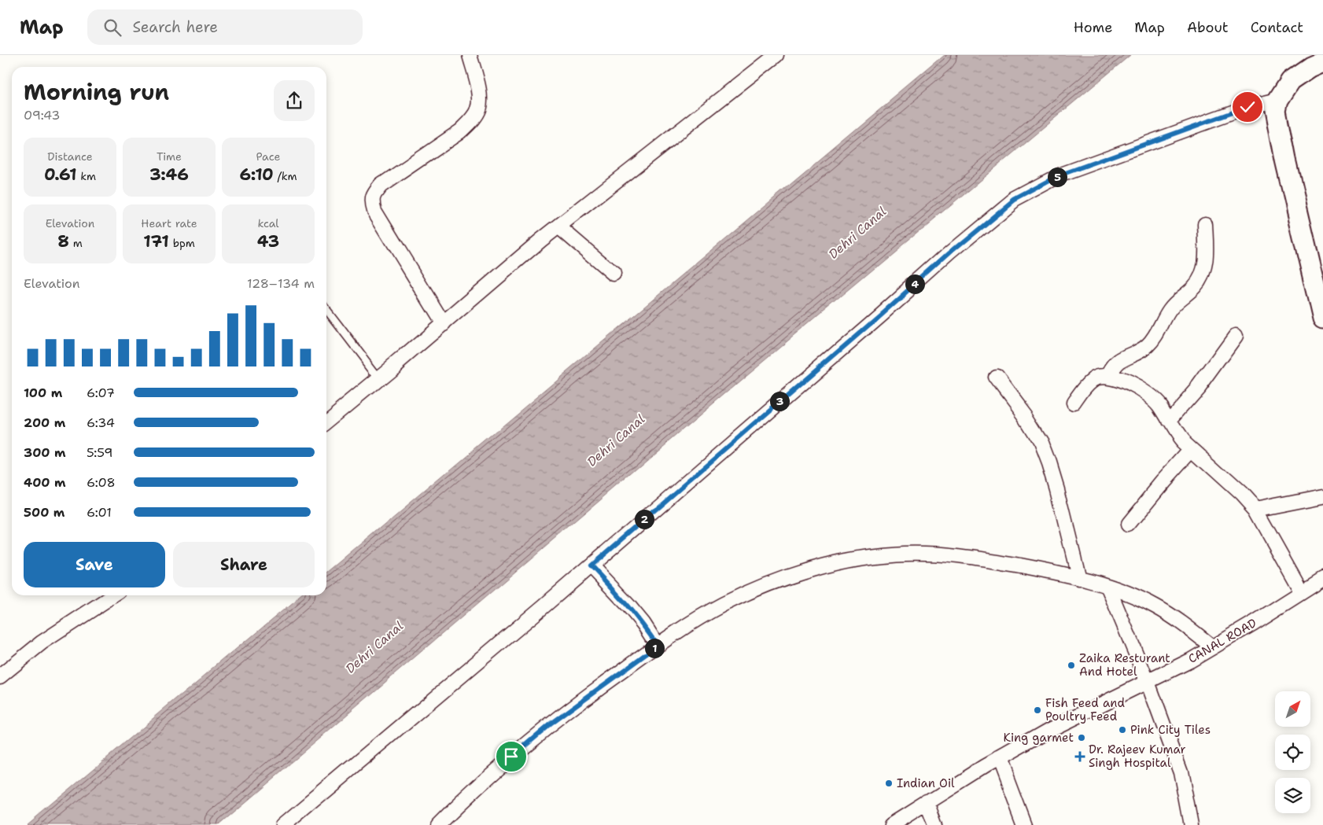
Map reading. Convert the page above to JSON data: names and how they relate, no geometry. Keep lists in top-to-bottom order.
{
  "streets": {
    "street": ["CANAL ROAD"]
  },
  "water": ["Dehri Canal"],
  "places": {
    "other": [
      "Zaika Resturant And Hotel",
      "Fish Feed and Poultry Feed",
      "Pink City Tiles",
      "King garmet",
      "Indian Oil"
    ],
    "health": ["Dr. Rajeev Kumar Singh Hospital"]
  },
  "north": "top right",
  "page": {
    "header": "Map",
    "search": "Search here",
    "nav": [
      "Home",
      "Map",
      "About",
      "Contact"
    ],
    "heading": ["Morning run", "09:43"],
    "stats": [
      ["Distance", "0.61 km"],
      ["Time", "3:46"],
      ["Pace", "6:10 /km"],
      ["Elevation", "8 m"],
      ["Heart rate", "171 bpm"],
      ["kcal", "43"]
    ],
    "pins": [
      "5",
      "4",
      "3",
      "2",
      "1"
    ],
    "chart": ["Elevation", "128–134 m"],
    "list": [
      {
        "name": "100 m",
        "note": "6:07"
      },
      {
        "name": "200 m",
        "note": "6:34"
      },
      {
        "name": "300 m",
        "note": "5:59"
      },
      {
        "name": "400 m",
        "note": "6:08"
      },
      {
        "name": "500 m",
        "note": "6:01"
      }
    ],
    "buttons": ["Save", "Share"]
  }
}
